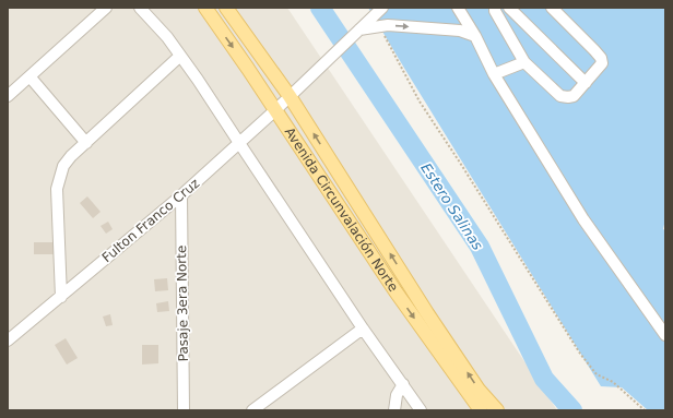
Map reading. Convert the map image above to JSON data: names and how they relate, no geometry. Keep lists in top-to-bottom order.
{
  "streets": {
    "main road": ["Avenida Circunvalación Norte"],
    "street": ["Fulton Franco Cruz", "Pasaje 3era Norte"]
  },
  "crossings": [
    ["Avenida Circunvalación Norte", "Fulton Franco Cruz"],
    ["Fulton Franco Cruz", "Pasaje 3era Norte"]
  ],
  "water": ["Estero Salinas"]
}
